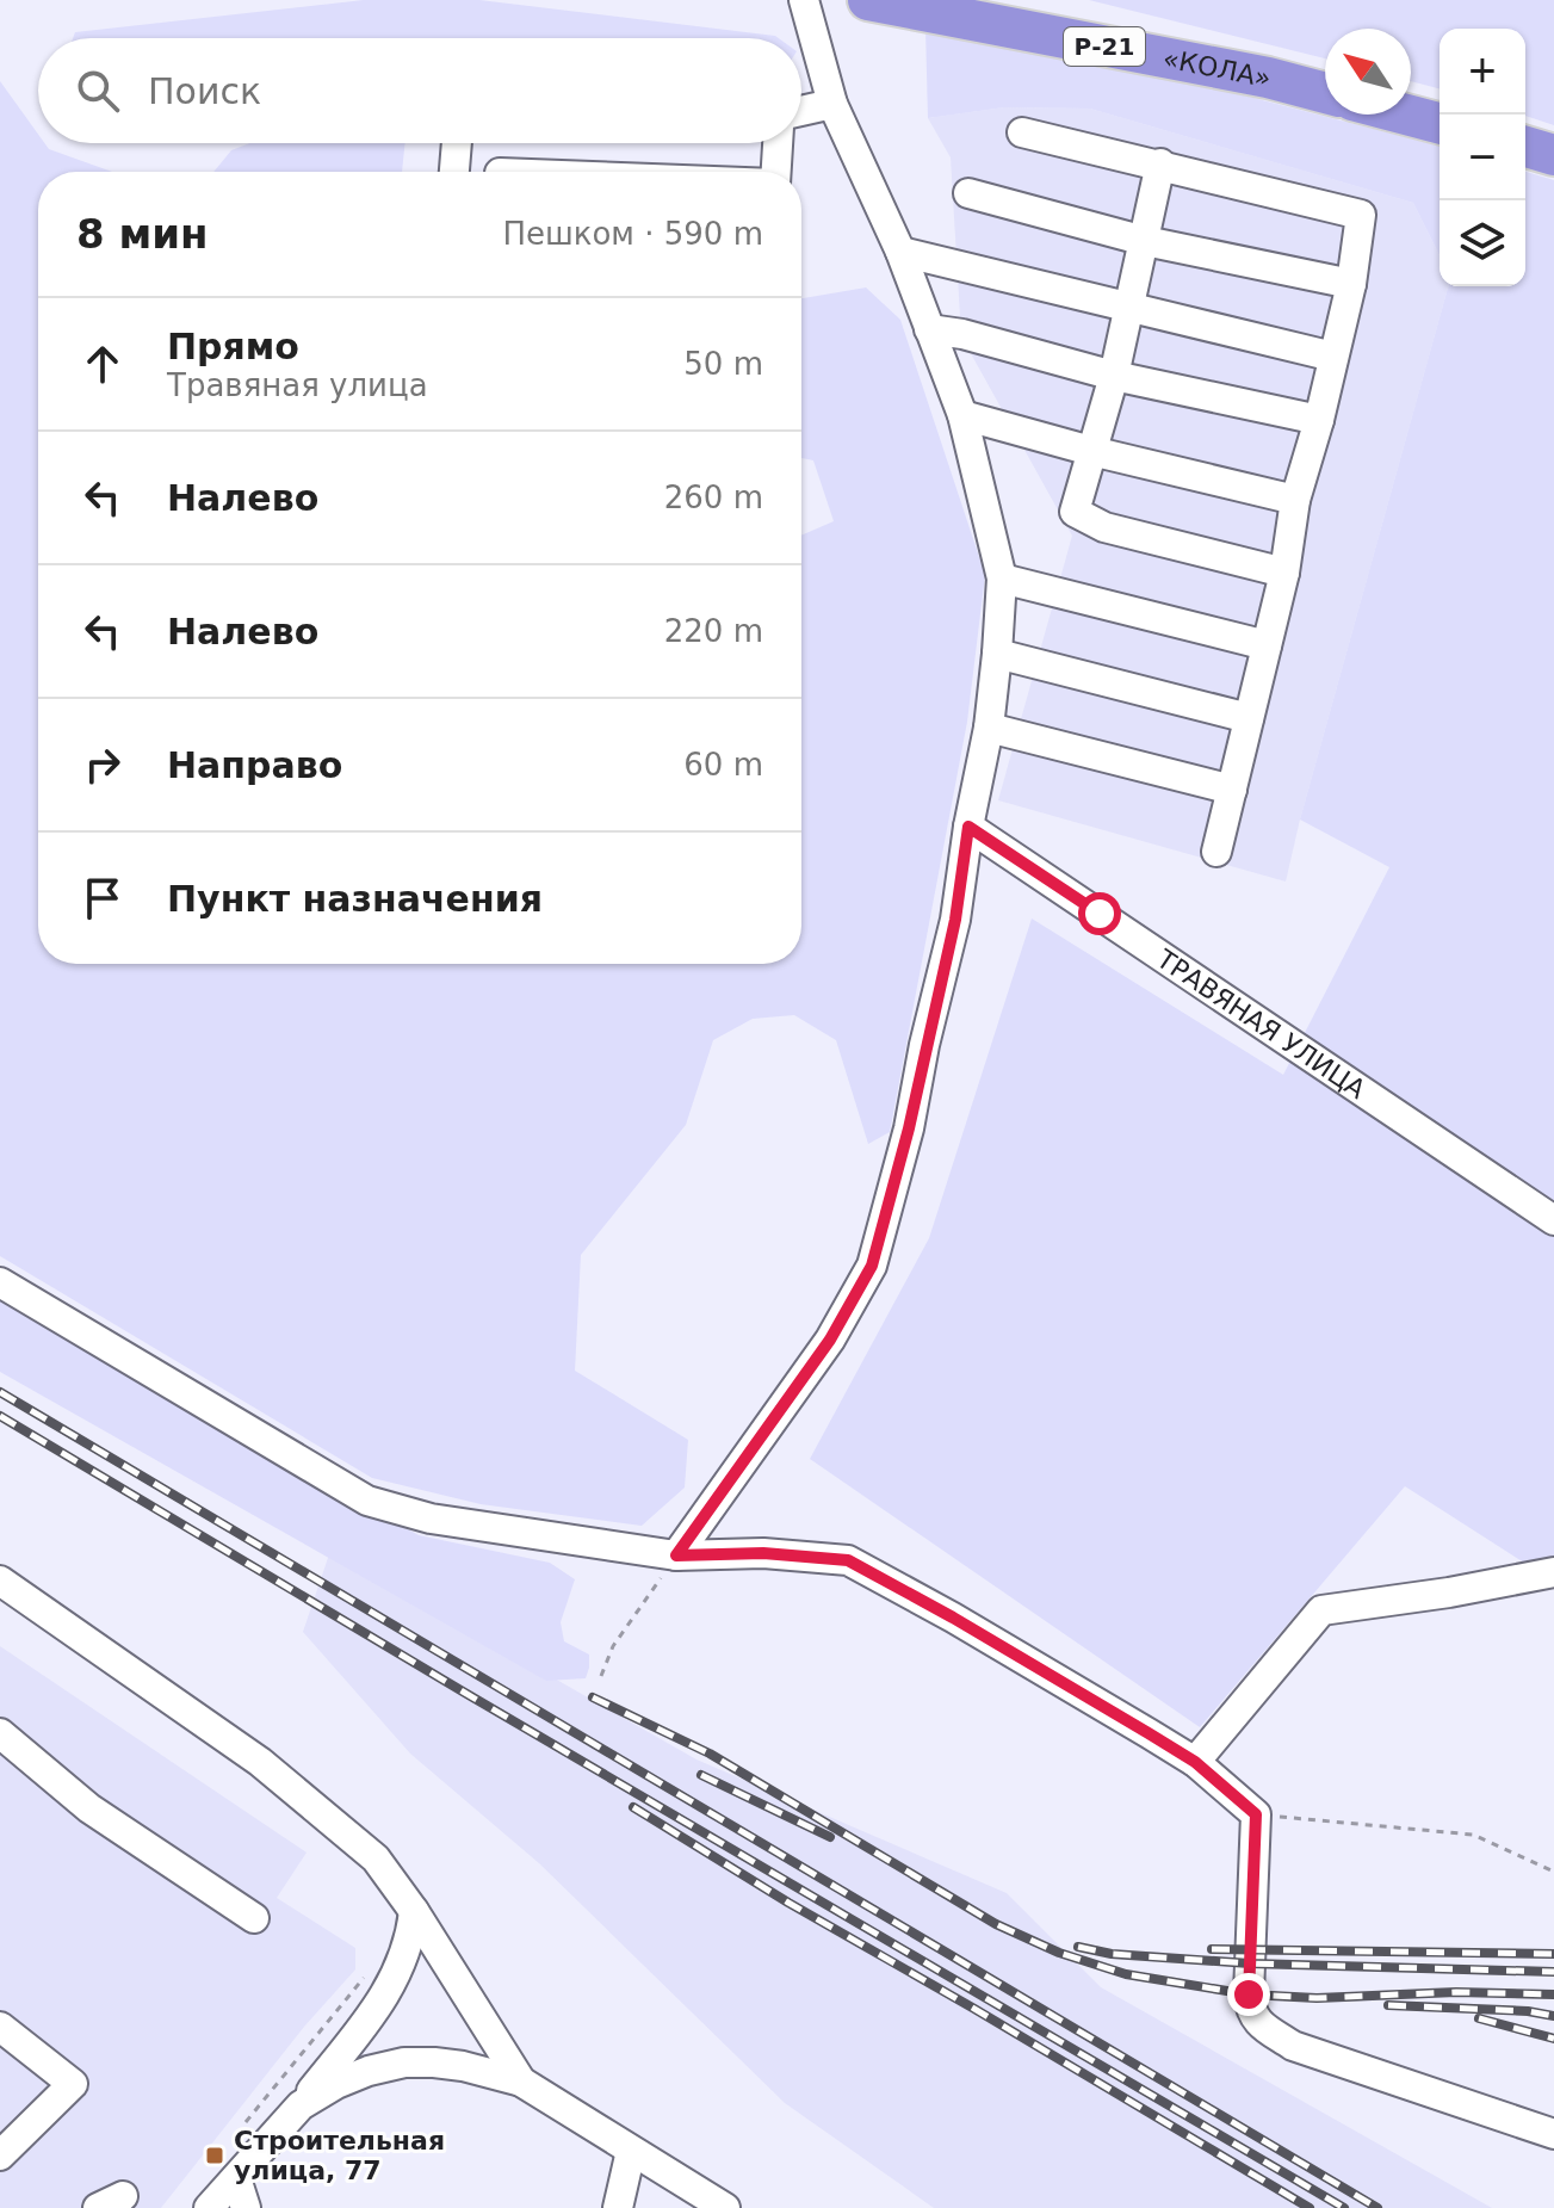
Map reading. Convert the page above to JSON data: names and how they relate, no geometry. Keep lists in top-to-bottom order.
{
  "streets": {
    "highway": ["Р-21", "«КОЛА»"],
    "street": ["ТРАВЯНАЯ УЛИЦА"]
  },
  "places": {
    "transit": ["Строительная улица, 77"]
  },
  "north": "top left",
  "page": {
    "map_buttons": ["+", "−"],
    "search": "Поиск",
    "heading": ["8 мин", "Пешком · 590 m"],
    "list": [
      ["Прямо", "Травяная улица", "50 m"],
      ["Налево", "260 m"],
      ["Налево", "220 m"],
      ["Направо", "60 m"],
      "Пункт назначения"
    ]
  }
}
